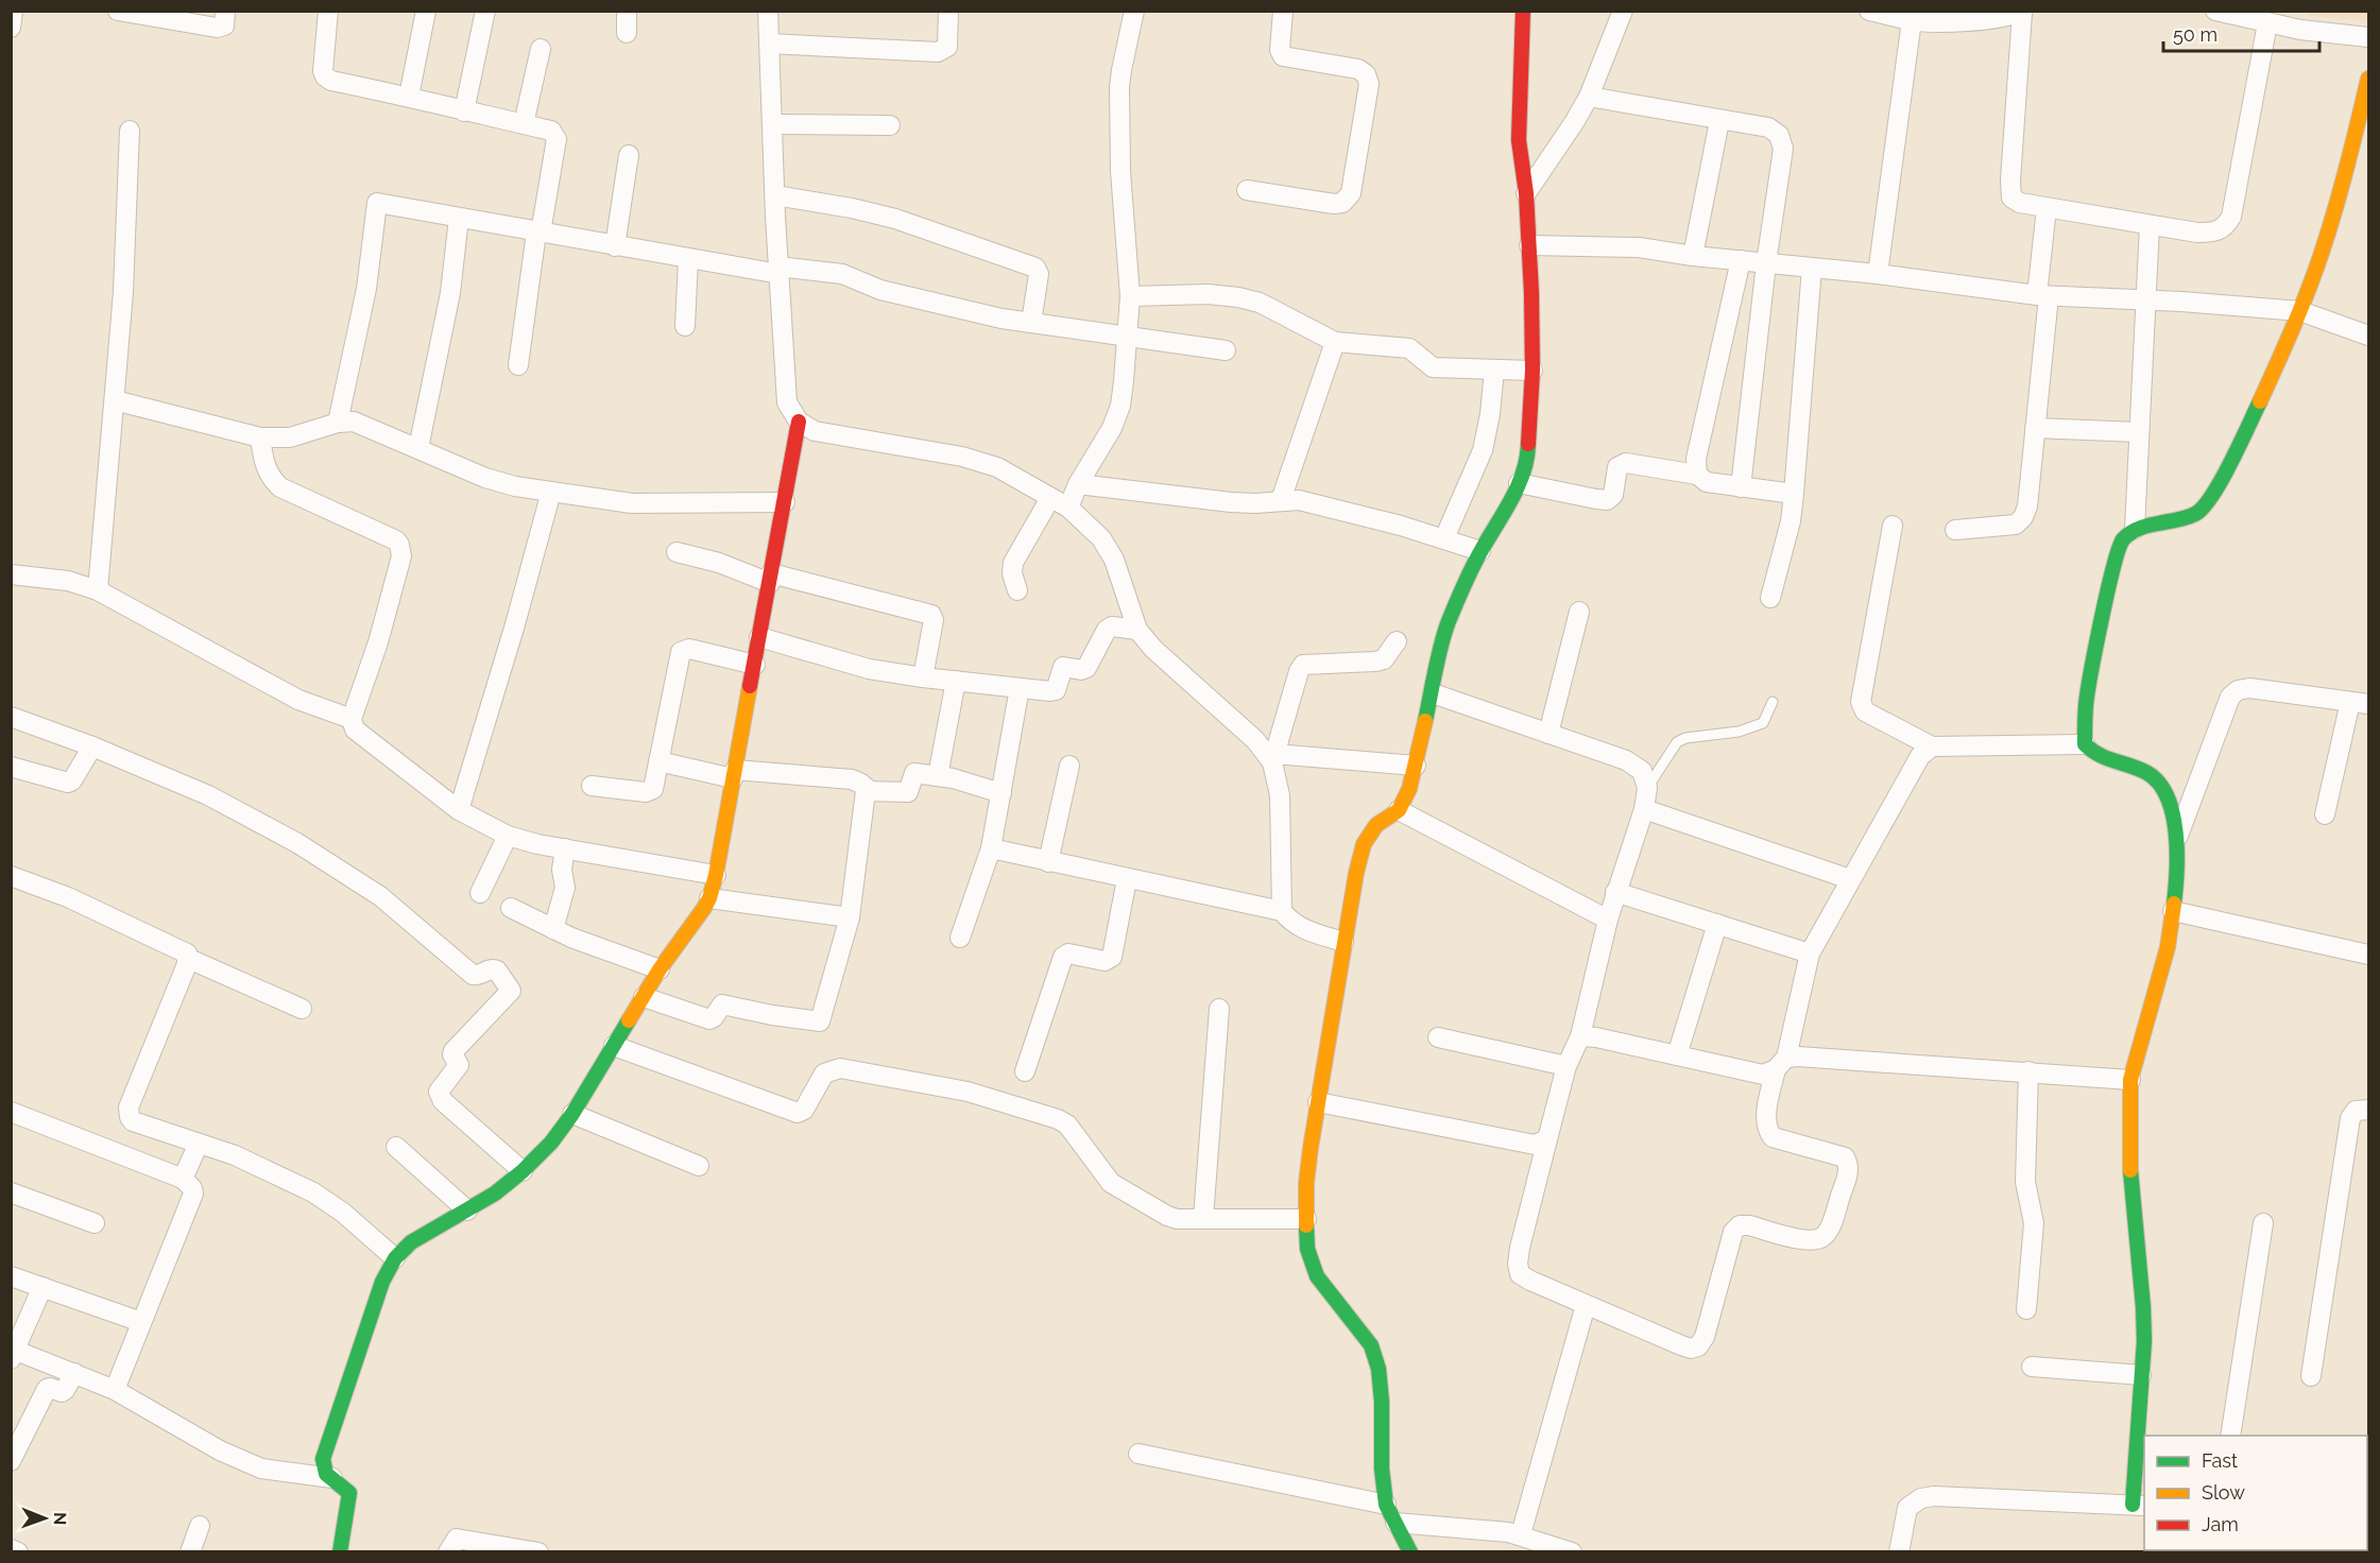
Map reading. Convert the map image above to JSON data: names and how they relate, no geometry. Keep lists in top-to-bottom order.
{
  "legend": ["Fast", "Slow", "Jam"],
  "scale_bar": "50 m",
  "north": "right"
}
